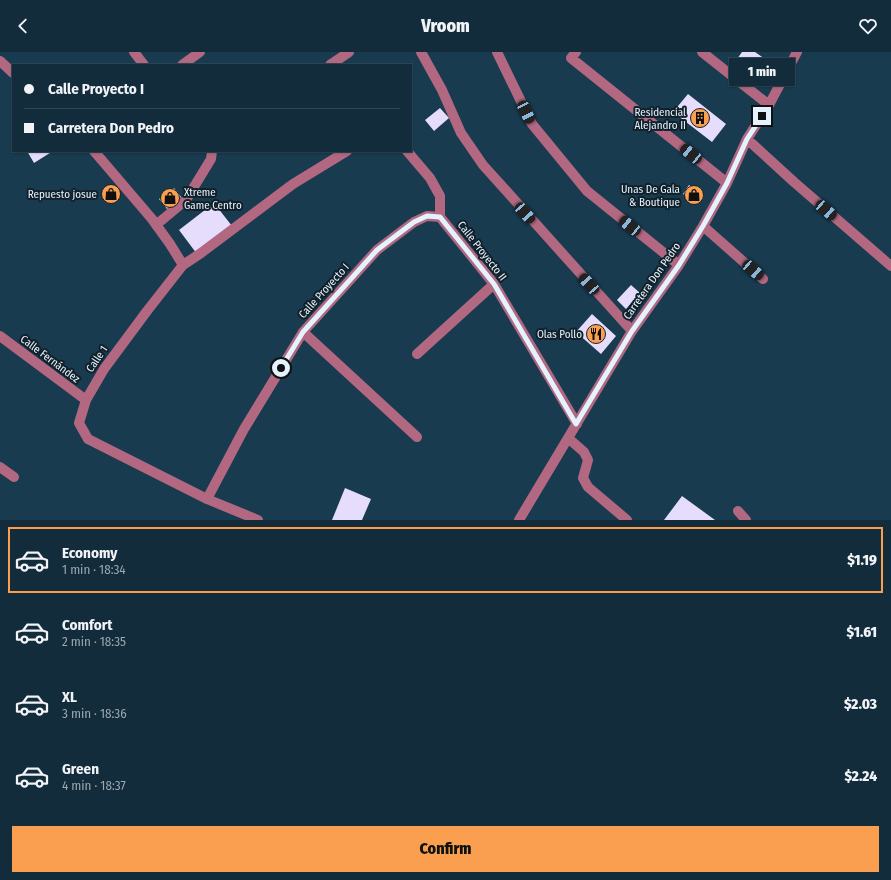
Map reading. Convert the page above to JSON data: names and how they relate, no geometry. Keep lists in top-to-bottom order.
{
  "streets": {
    "street": [
      "Calle Proyecto II",
      "Carretera Don Pedro",
      "Calle Proyecto I",
      "Calle Fernández",
      "Calle 1"
    ]
  },
  "crossings": [
    ["Calle Proyecto II", "Carretera Don Pedro"],
    ["Calle Proyecto II", "Calle Proyecto I"],
    ["Calle Proyecto I", "Calle 1"],
    ["Calle Fernández", "Calle 1"]
  ],
  "places": {
    "building": ["Residencial Alejandro II"],
    "shop": ["Repuesto josue", "Unas De Gala & Boutique", "Xtreme Game Centro"],
    "restaurant": ["Olas Pollo"]
  },
  "page": {
    "header": "Vroom",
    "bubble": "1 min",
    "banner": ["Calle Proyecto I", "Carretera Don Pedro"],
    "list": [
      {
        "name": "Economy",
        "note": "1 min · 18:34",
        "value": "$1.19"
      },
      {
        "name": "Comfort",
        "note": "2 min · 18:35",
        "value": "$1.61"
      },
      {
        "name": "XL",
        "note": "3 min · 18:36",
        "value": "$2.03"
      },
      {
        "name": "Green",
        "note": "4 min · 18:37",
        "value": "$2.24"
      }
    ],
    "buttons": "Confirm"
  }
}
